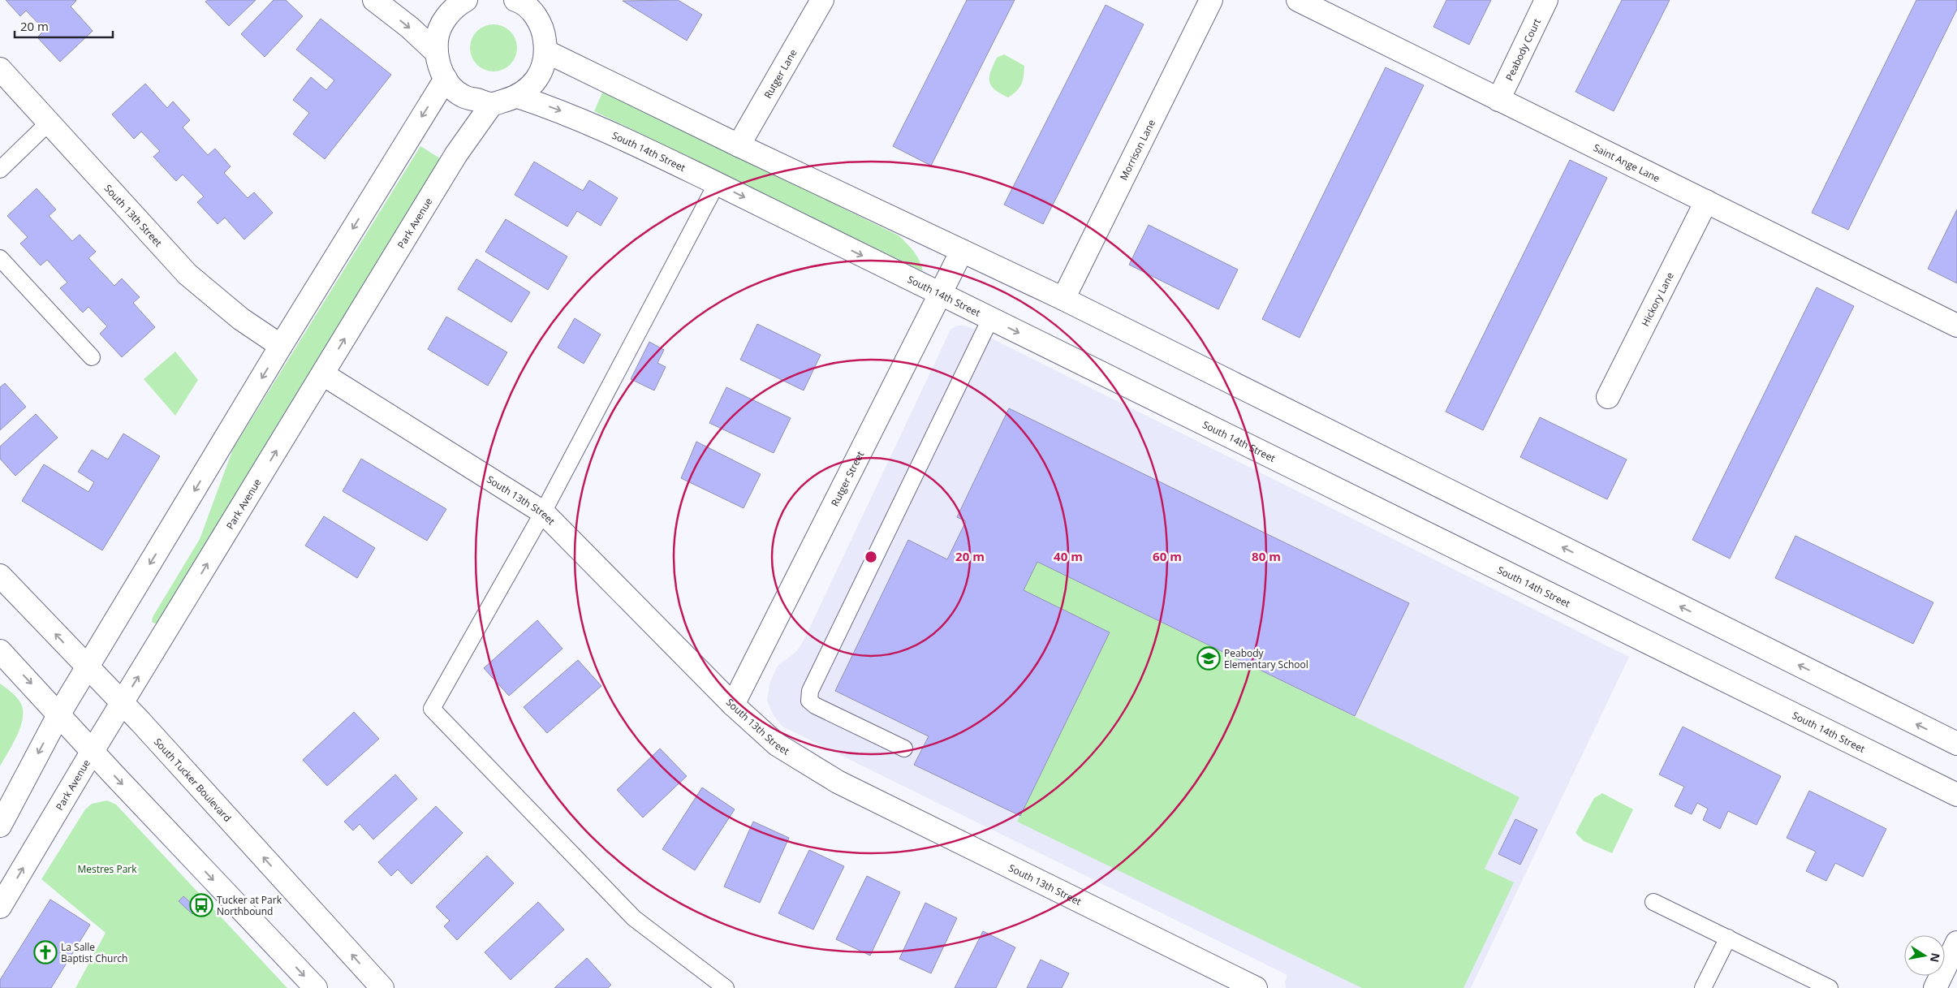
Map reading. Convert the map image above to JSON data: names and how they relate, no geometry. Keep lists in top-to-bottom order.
{
  "streets": {
    "street": [
      "Peabody Court",
      "Rutger Lane",
      "Morrison Lane",
      "South 14th Street",
      "Saint Ange Lane",
      "South 13th Street",
      "Park Avenue",
      "Hickory Lane",
      "Rutger Street",
      "South Tucker Boulevard"
    ]
  },
  "crossings": [
    ["Peabody Court", "Saint Ange Lane"],
    ["South 14th Street", "Rutger Street"],
    ["Saint Ange Lane", "Hickory Lane"],
    ["South 13th Street", "Park Avenue"],
    ["South 13th Street", "Rutger Street"],
    ["Park Avenue", "South Tucker Boulevard"]
  ],
  "parks": ["Mestres Park"],
  "places": {
    "school or university": ["Peabody Elementary School"],
    "bus stop": ["Tucker at Park Northbound"],
    "church": ["La Salle Baptist Church"]
  },
  "scale_bar": "20 m",
  "north": "right",
  "rings": [
    "20 m",
    "40 m",
    "60 m",
    "80 m"
  ]
}
